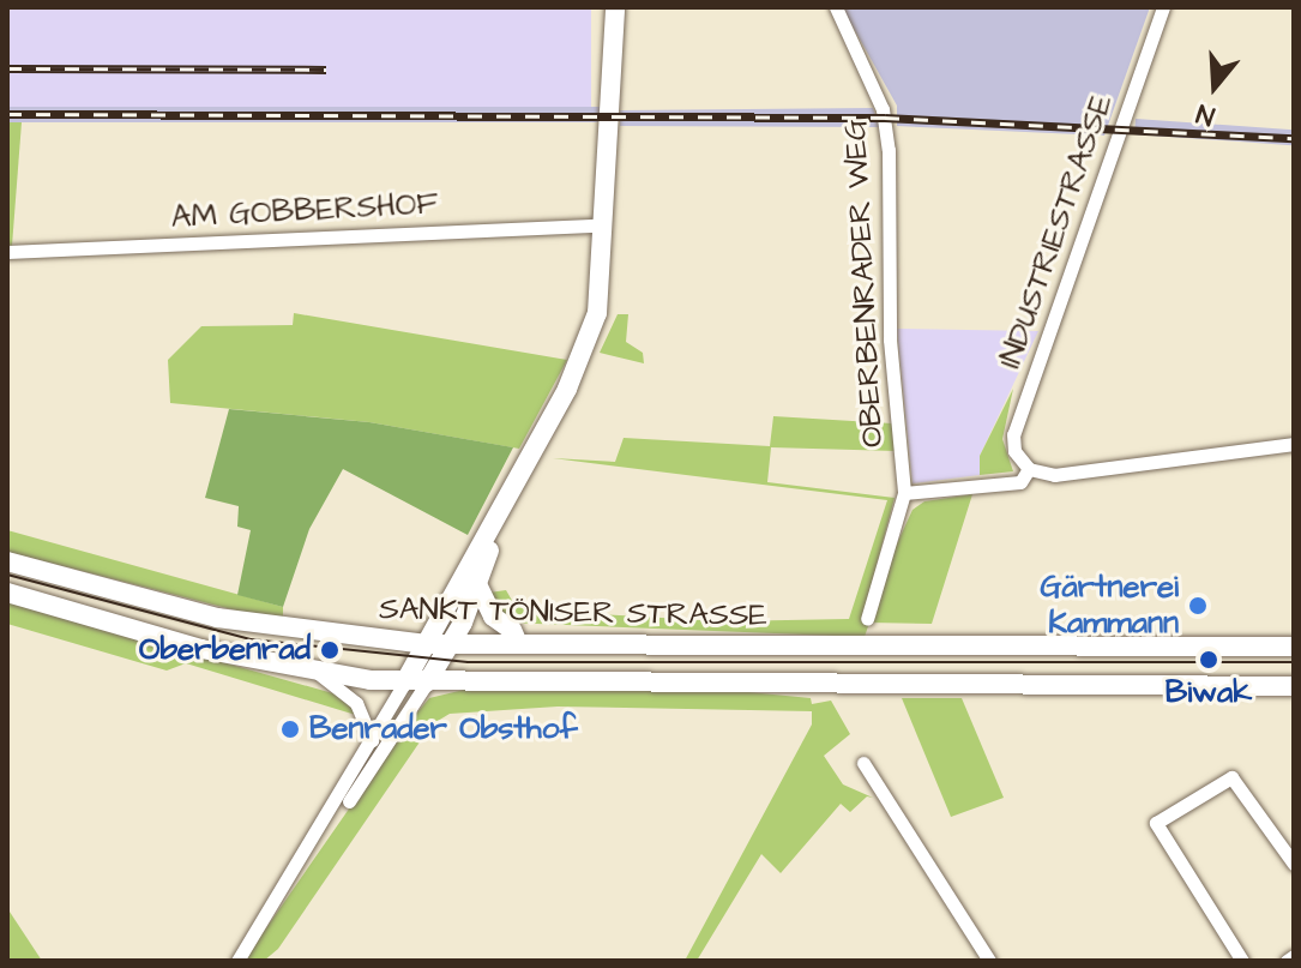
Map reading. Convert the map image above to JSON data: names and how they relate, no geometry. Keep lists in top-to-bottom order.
{
  "streets": {
    "main road": ["SANKT TÖNISER STRASSE"],
    "street": ["AM GOBBERSHOF", "INDUSTRIESTRASSE", "OBERBENRADER WEG"]
  },
  "places": [
    "Gärtnerei Kammann",
    "Oberbenrad",
    "Biwak",
    "Benrader Obsthof"
  ],
  "north": "bottom"
}
